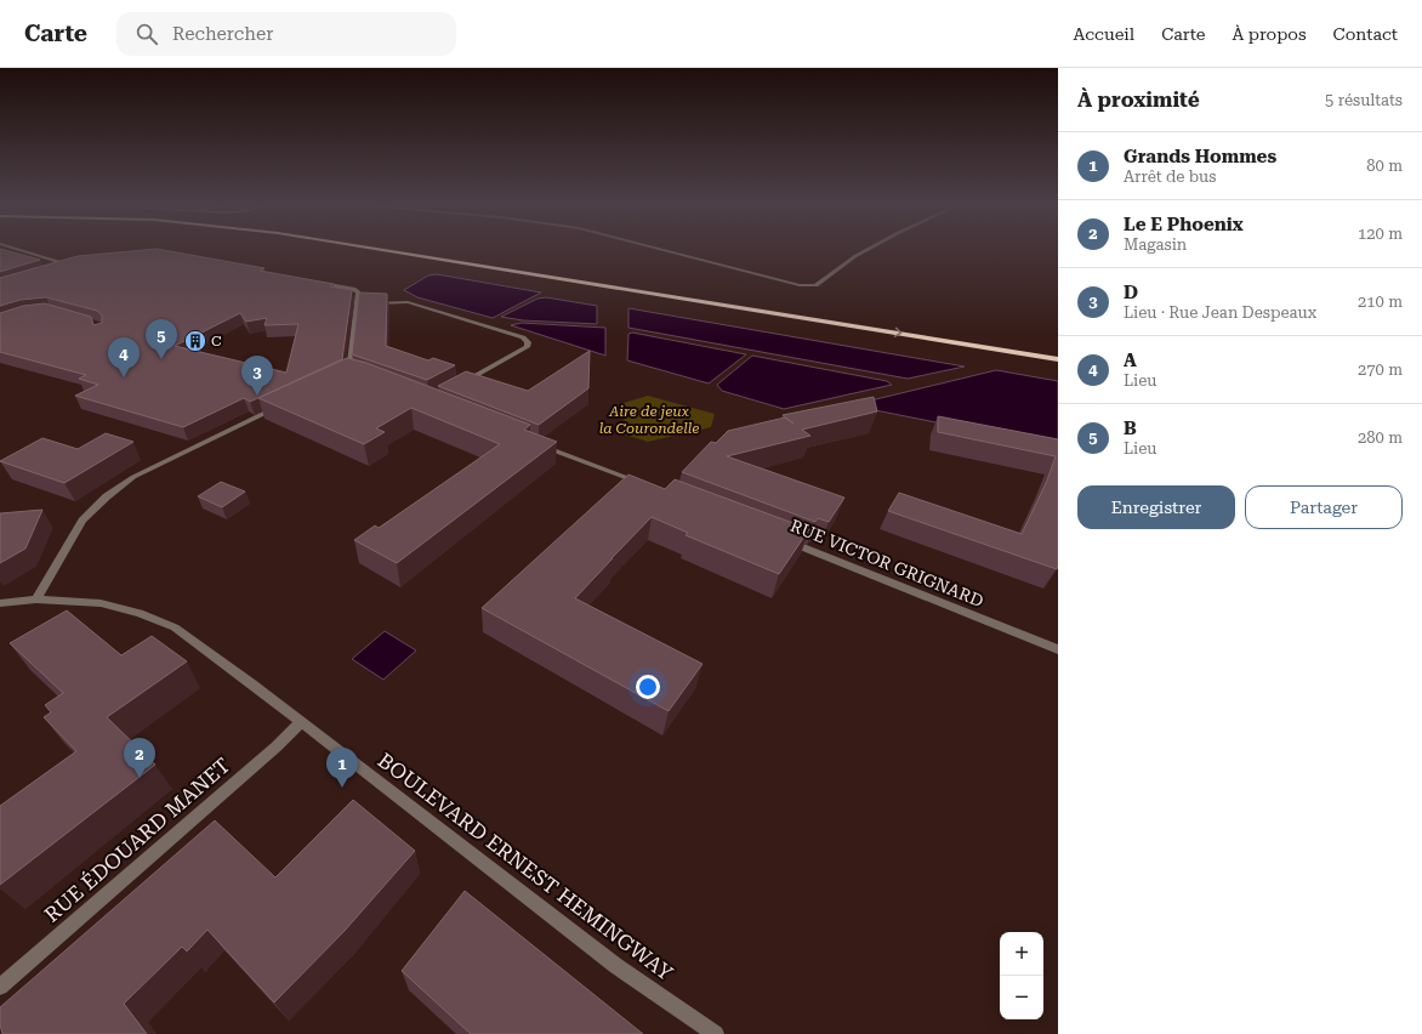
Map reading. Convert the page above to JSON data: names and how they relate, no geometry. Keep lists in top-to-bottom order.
{
  "streets": {
    "street": ["RUE VICTOR GRIGNARD", "RUE ÉDOUARD MANET", "BOULEVARD ERNEST HEMINGWAY"]
  },
  "crossings": [
    ["RUE ÉDOUARD MANET", "BOULEVARD ERNEST HEMINGWAY"]
  ],
  "parks": ["Aire de jeux la Courondelle"],
  "places": {
    "building": ["C"]
  },
  "page": {
    "header": "Carte",
    "search": "Rechercher",
    "nav": [
      "Accueil",
      "Carte",
      "À propos",
      "Contact"
    ],
    "heading": ["À proximité", "5 résultats"],
    "list": [
      {
        "mark": "1",
        "name": "Grands Hommes",
        "note": "Arrêt de bus",
        "value": "80 m"
      },
      {
        "mark": "2",
        "name": "Le E Phoenix",
        "note": "Magasin",
        "value": "120 m"
      },
      {
        "mark": "3",
        "name": "D",
        "note": "Lieu · Rue Jean Despeaux",
        "value": "210 m"
      },
      {
        "mark": "4",
        "name": "A",
        "note": "Lieu",
        "value": "270 m"
      },
      {
        "mark": "5",
        "name": "B",
        "note": "Lieu",
        "value": "280 m"
      }
    ],
    "pins": [
      "5",
      "4",
      "3",
      "2",
      "1"
    ],
    "buttons": ["Enregistrer", "Partager"],
    "map_buttons": ["+", "−"]
  }
}
